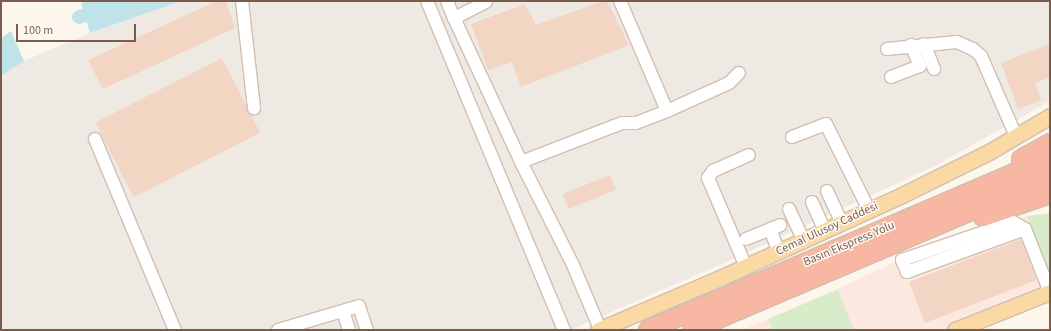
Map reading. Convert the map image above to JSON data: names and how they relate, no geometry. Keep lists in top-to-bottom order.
{
  "streets": {
    "highway": ["Basın Ekspress Yolu"],
    "main road": ["Cemal Ulusoy Caddesi"]
  },
  "scale_bar": "100 m"
}
